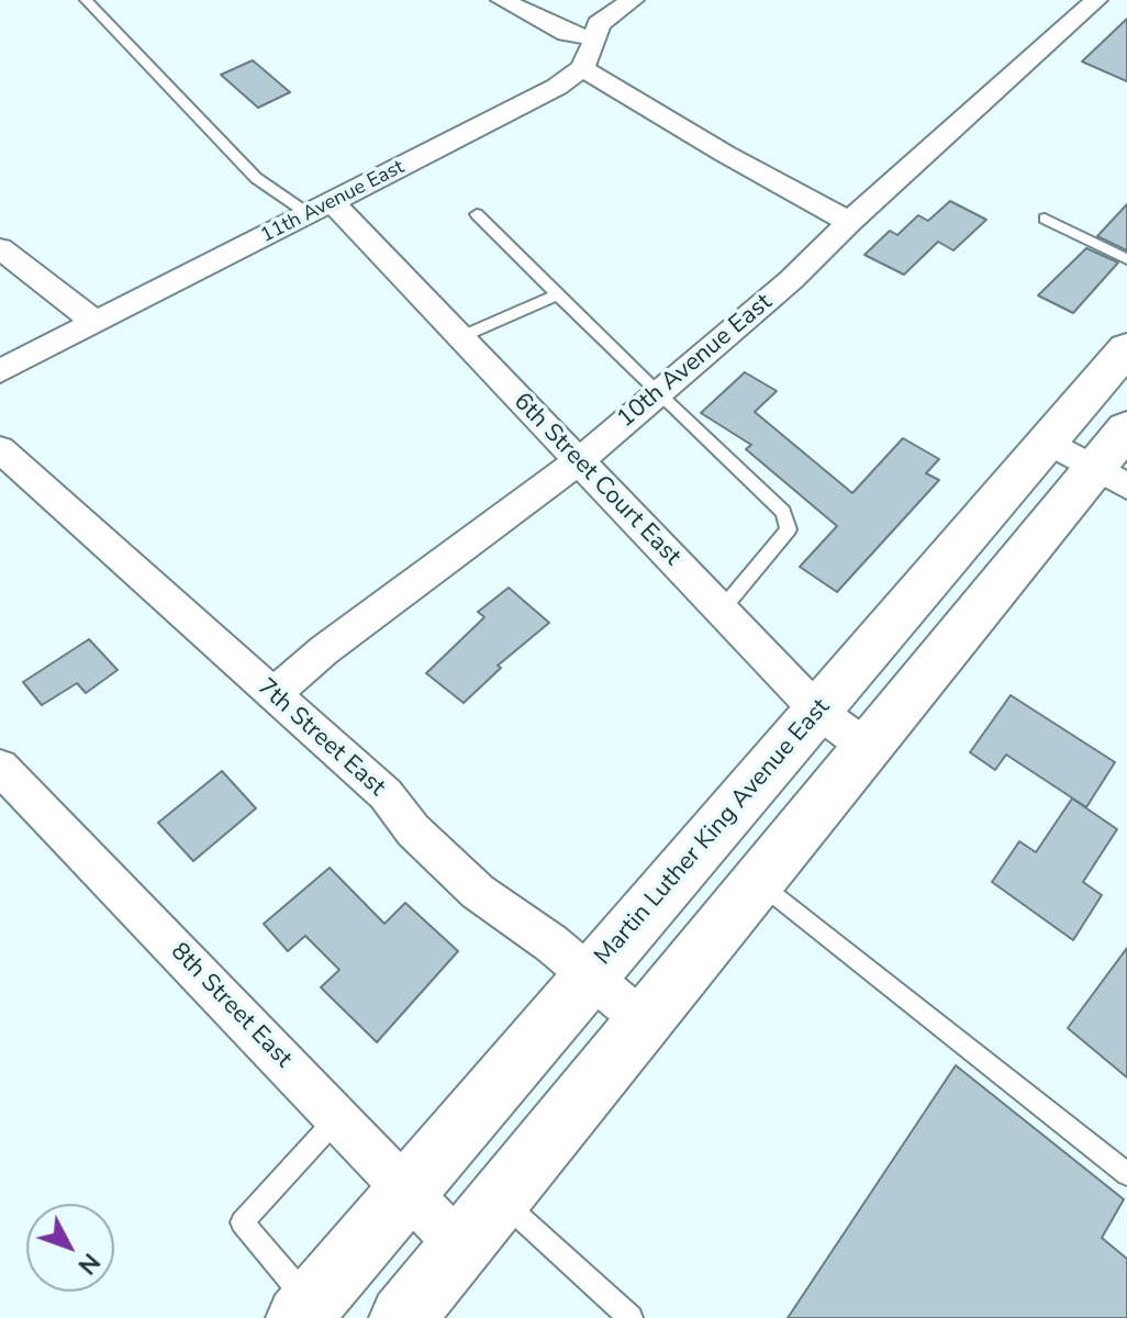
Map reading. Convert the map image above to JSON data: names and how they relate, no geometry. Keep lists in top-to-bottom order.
{
  "streets": {
    "street": [
      "11th Avenue East",
      "10th Avenue East",
      "6th Street Court East",
      "7th Street East",
      "Martin Luther King Avenue East",
      "8th Street East"
    ]
  },
  "crossings": [
    ["11th Avenue East", "6th Street Court East"],
    ["10th Avenue East", "6th Street Court East"],
    ["10th Avenue East", "7th Street East"],
    ["6th Street Court East", "Martin Luther King Avenue East"],
    ["7th Street East", "Martin Luther King Avenue East"],
    ["Martin Luther King Avenue East", "8th Street East"]
  ],
  "north": "bottom right"
}
